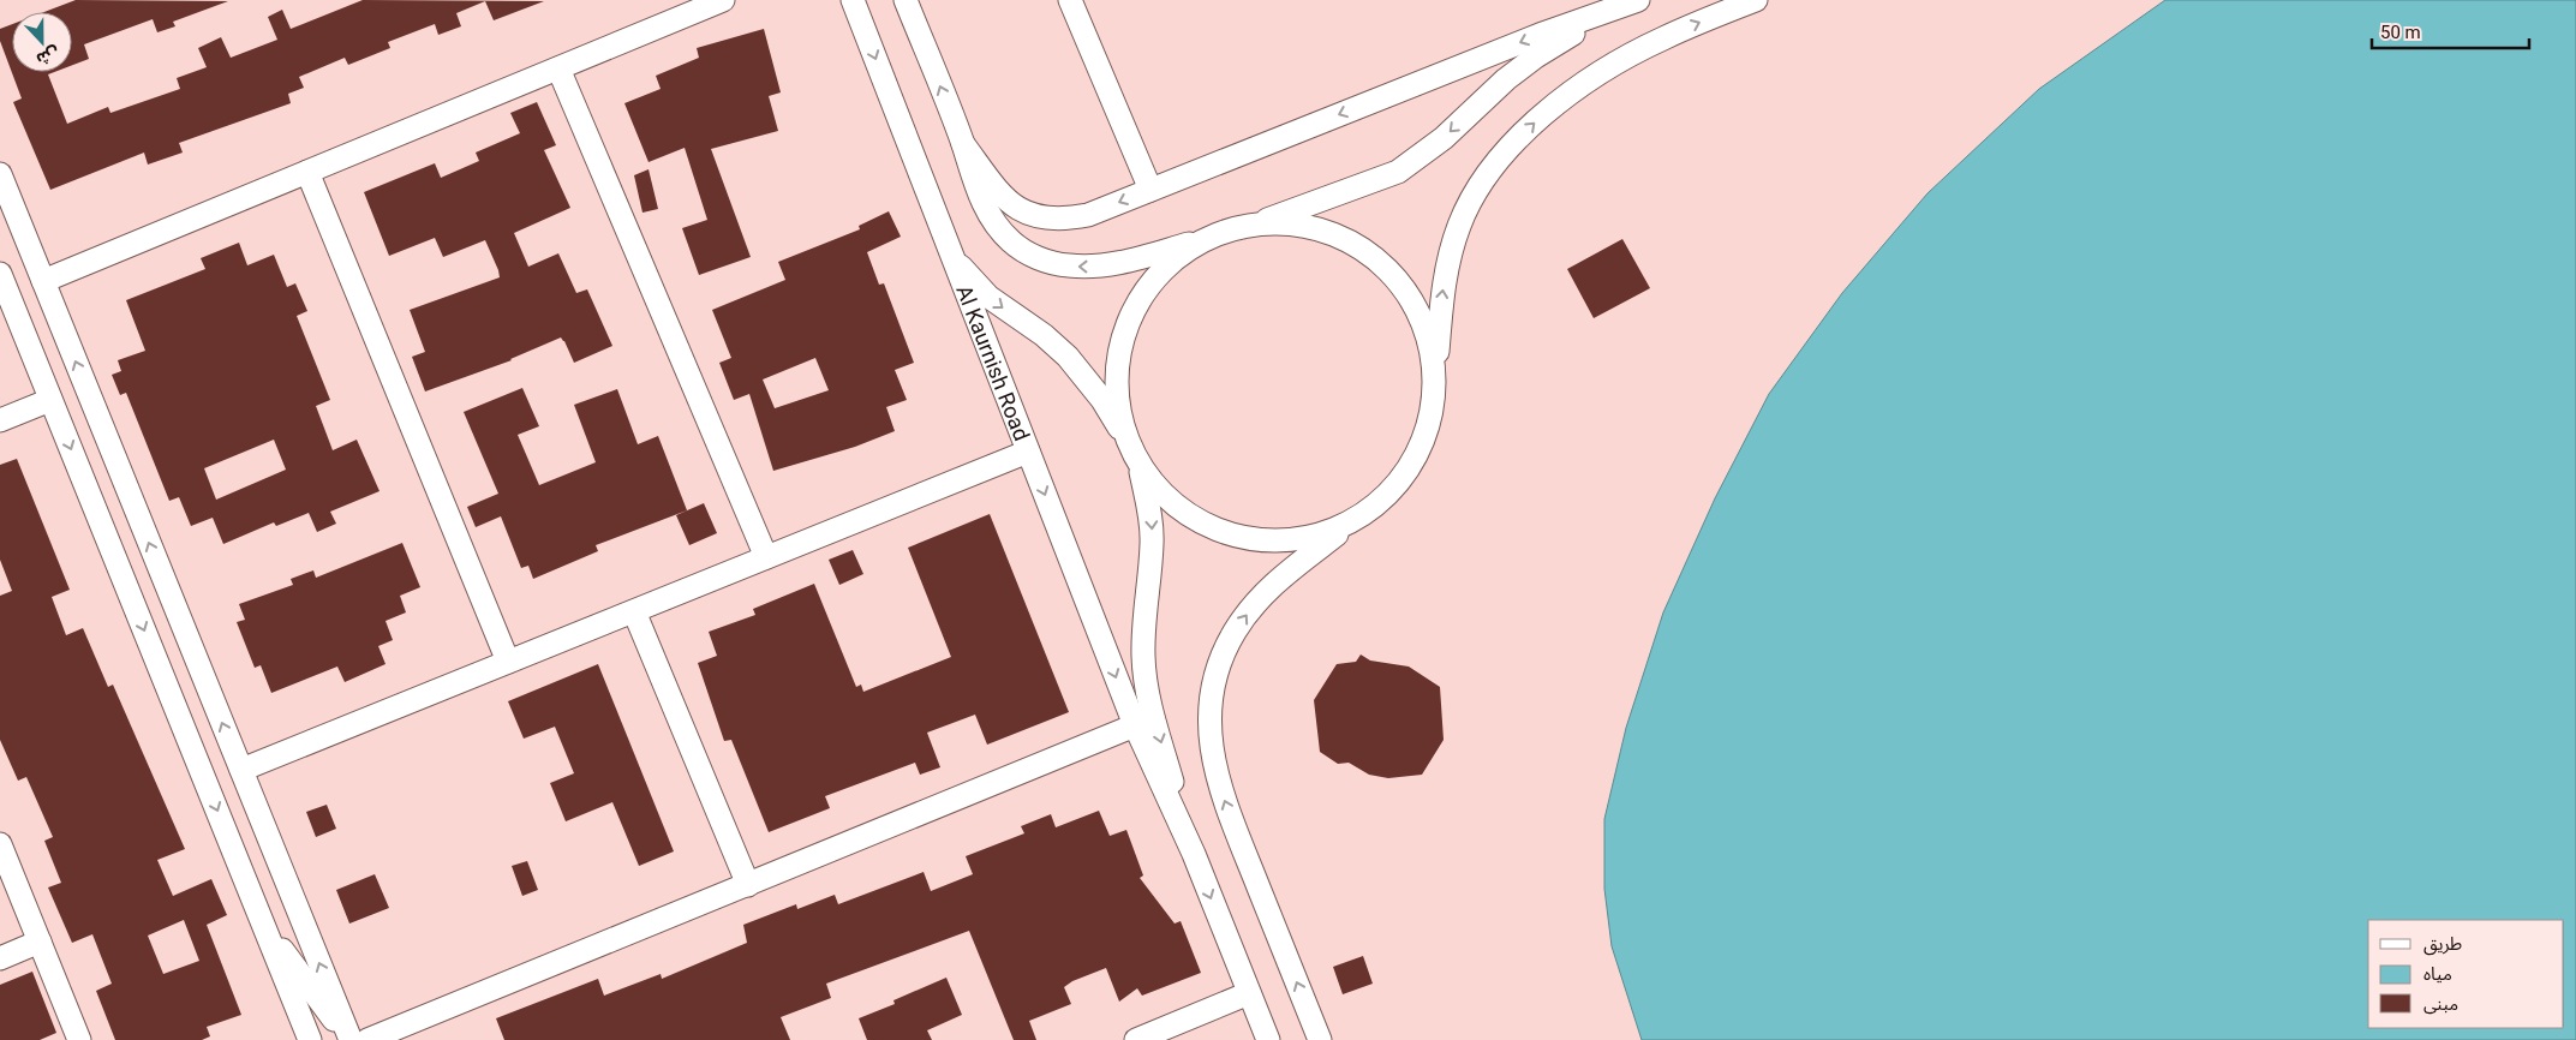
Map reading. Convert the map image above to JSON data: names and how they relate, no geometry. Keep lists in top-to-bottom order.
{
  "streets": {
    "street": ["Al Kaurnish Road"]
  },
  "legend": ["طريق", "مياه", "مبنى"],
  "scale_bar": "50 m",
  "north": "bottom"
}
